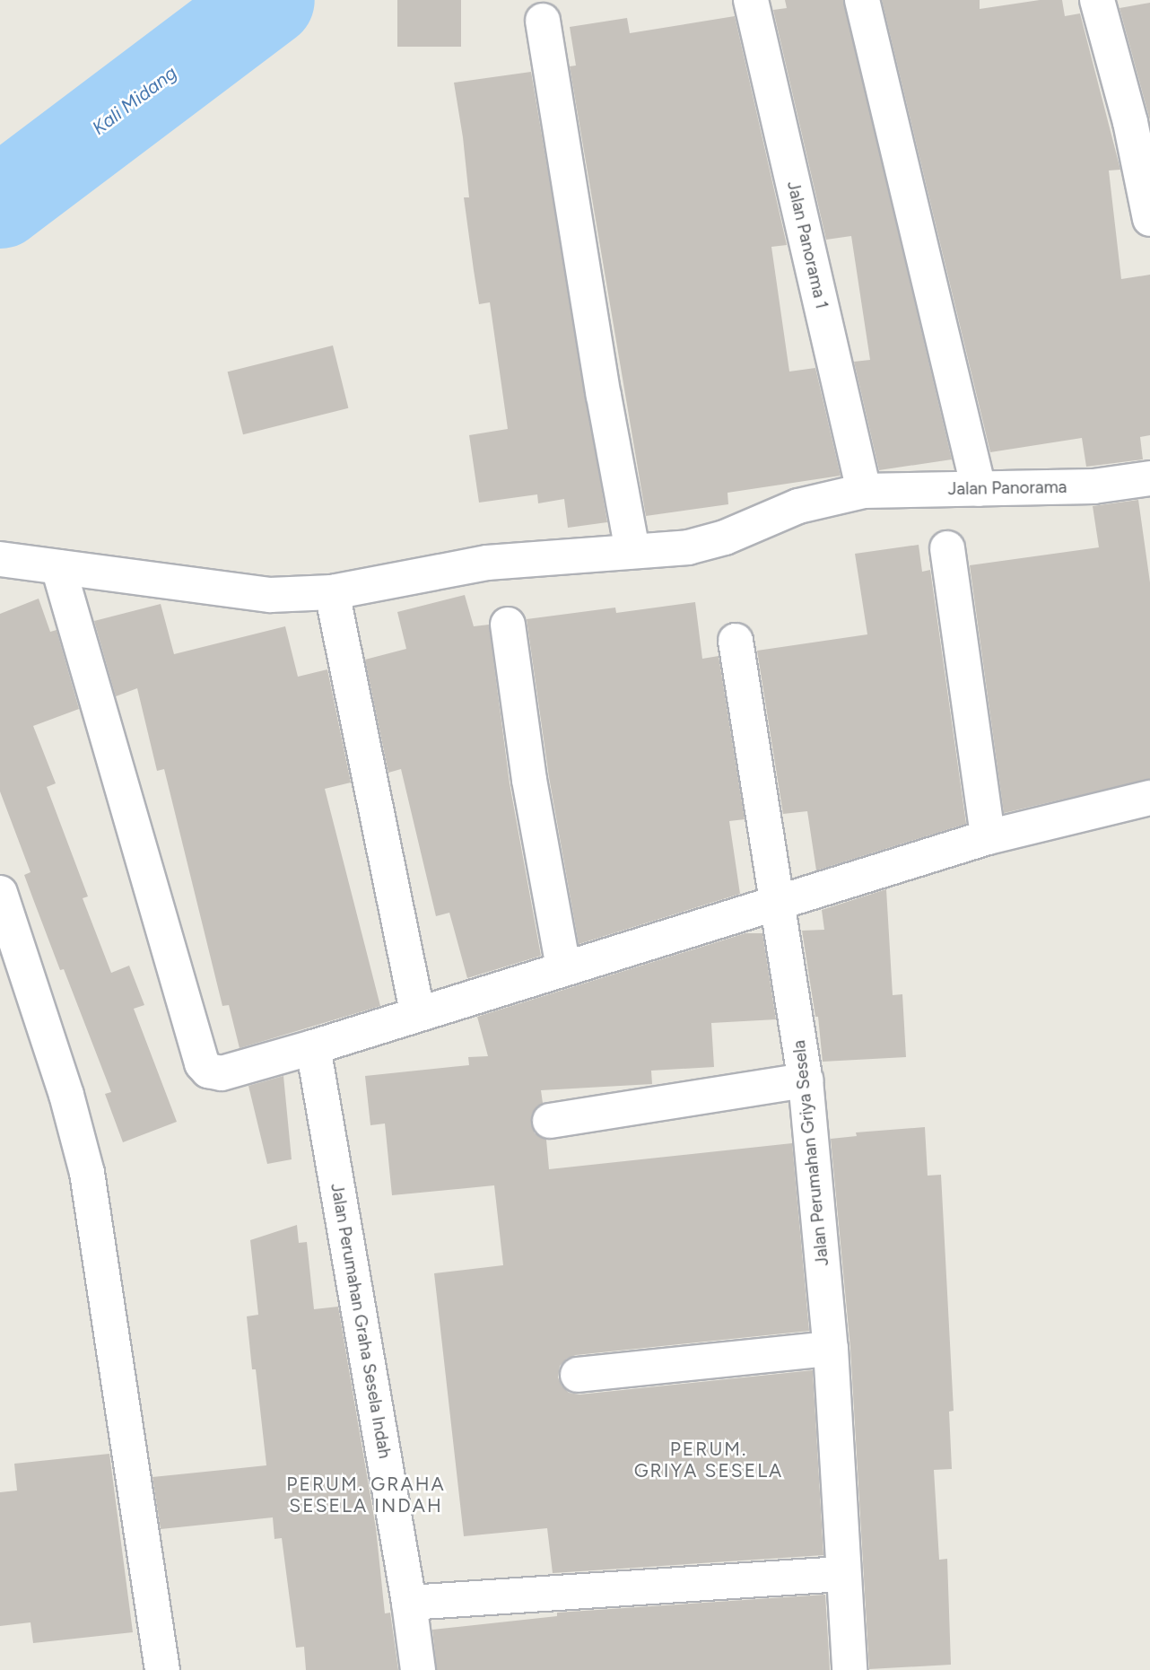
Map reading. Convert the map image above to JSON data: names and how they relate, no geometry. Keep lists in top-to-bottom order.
{
  "streets": {
    "street": [
      "Jalan Panorama 1",
      "Jalan Panorama",
      "Jalan Perumahan Griya Sesela",
      "Jalan Perumahan Graha Sesela Indah"
    ]
  },
  "crossings": [
    ["Jalan Panorama 1", "Jalan Panorama"]
  ],
  "districts": ["PERUM. GRIYA SESELA", "PERUM. GRAHA SESELA INDAH"],
  "water": ["Kali Midang"]
}
